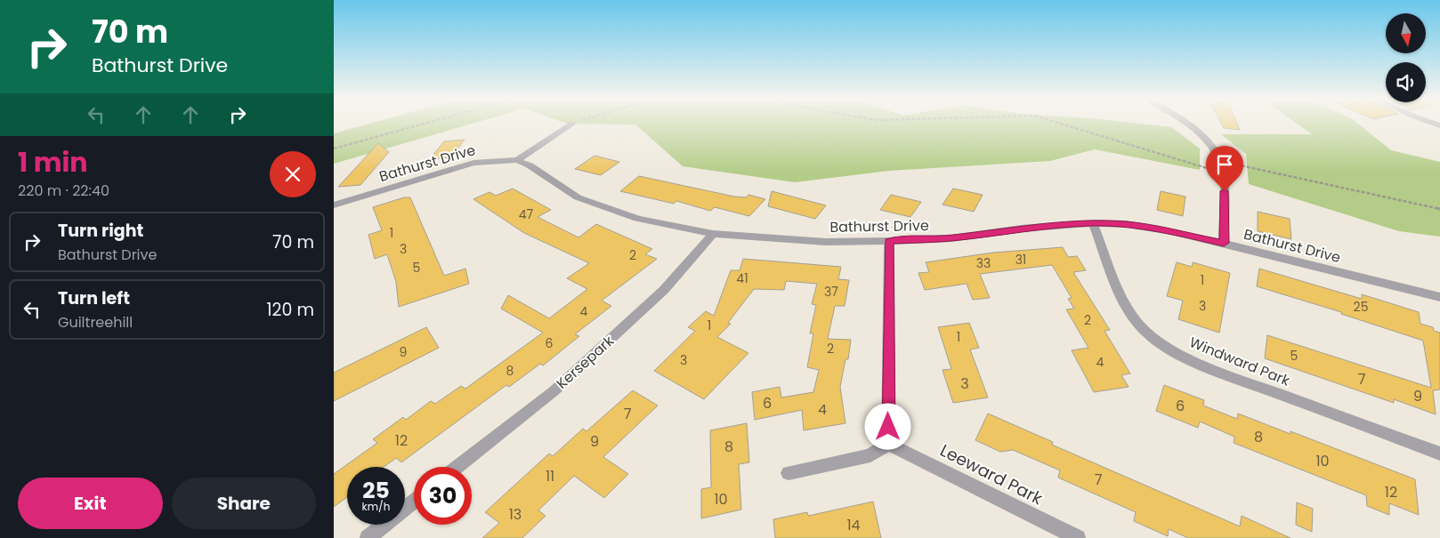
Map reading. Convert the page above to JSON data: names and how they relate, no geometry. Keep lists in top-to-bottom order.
{
  "streets": {
    "street": [
      "Bathurst Drive",
      "Windward Park",
      "Kersepark",
      "Leeward Park"
    ]
  },
  "crossings": [
    ["Bathurst Drive", "Windward Park"],
    ["Bathurst Drive", "Kersepark"]
  ],
  "house_numbers": [
    "47",
    "1",
    "3",
    "2",
    "31",
    "33",
    "5",
    "41",
    "1",
    "37",
    "3",
    "25",
    "4",
    "2",
    "1",
    "1",
    "6",
    "2",
    "9",
    "5",
    "3",
    "4",
    "8",
    "7",
    "3",
    "9",
    "6",
    "6",
    "4",
    "7",
    "8",
    "12",
    "9",
    "8",
    "10",
    "11",
    "7",
    "12",
    "10",
    "13",
    "14"
  ],
  "north": "bottom",
  "page": {
    "turn": ["70 m", "Bathurst Drive"],
    "heading": ["1 min", "220 m · 22:40"],
    "list": [
      {
        "name": "Turn right",
        "note": "Bathurst Drive",
        "value": "70 m"
      },
      {
        "name": "Turn left",
        "note": "Guiltreehill",
        "value": "120 m"
      }
    ],
    "speed": "25 km/h",
    "limit": "30",
    "buttons": ["Exit", "Share"]
  }
}
